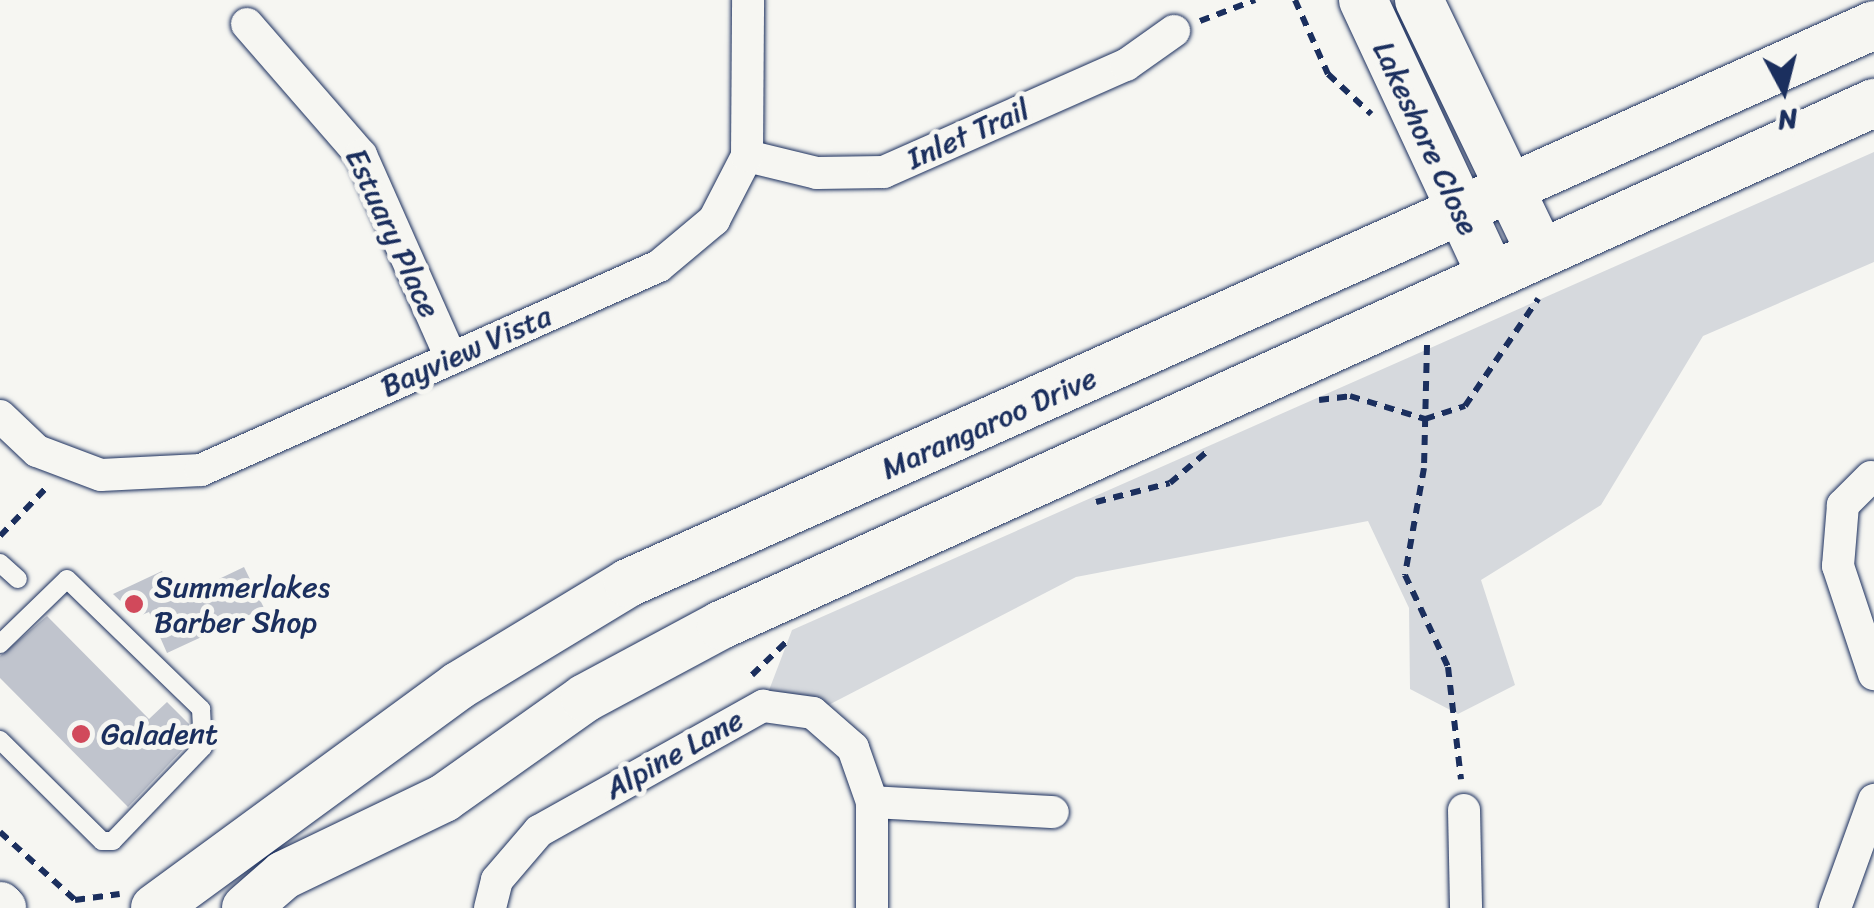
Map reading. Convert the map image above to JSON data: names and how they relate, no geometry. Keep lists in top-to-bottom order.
{
  "streets": {
    "main road": ["Lakeshore Close", "Marangaroo Drive"],
    "street": [
      "Inlet Trail",
      "Estuary Place",
      "Bayview Vista",
      "Alpine Lane"
    ]
  },
  "crossings": [
    ["Inlet Trail", "Bayview Vista"],
    ["Lakeshore Close", "Marangaroo Drive"],
    ["Estuary Place", "Bayview Vista"]
  ],
  "places": ["Summerlakes Barber Shop", "Galadent"],
  "north": "bottom"
}
